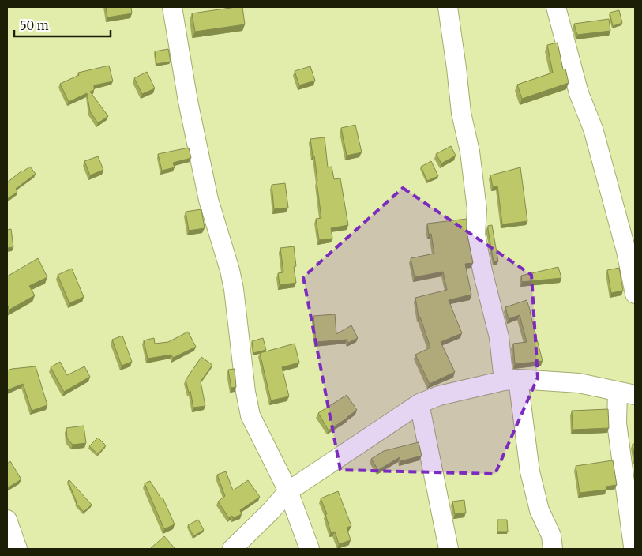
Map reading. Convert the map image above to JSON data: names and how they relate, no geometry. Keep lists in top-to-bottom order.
{
  "scale_bar": "50 m"
}
